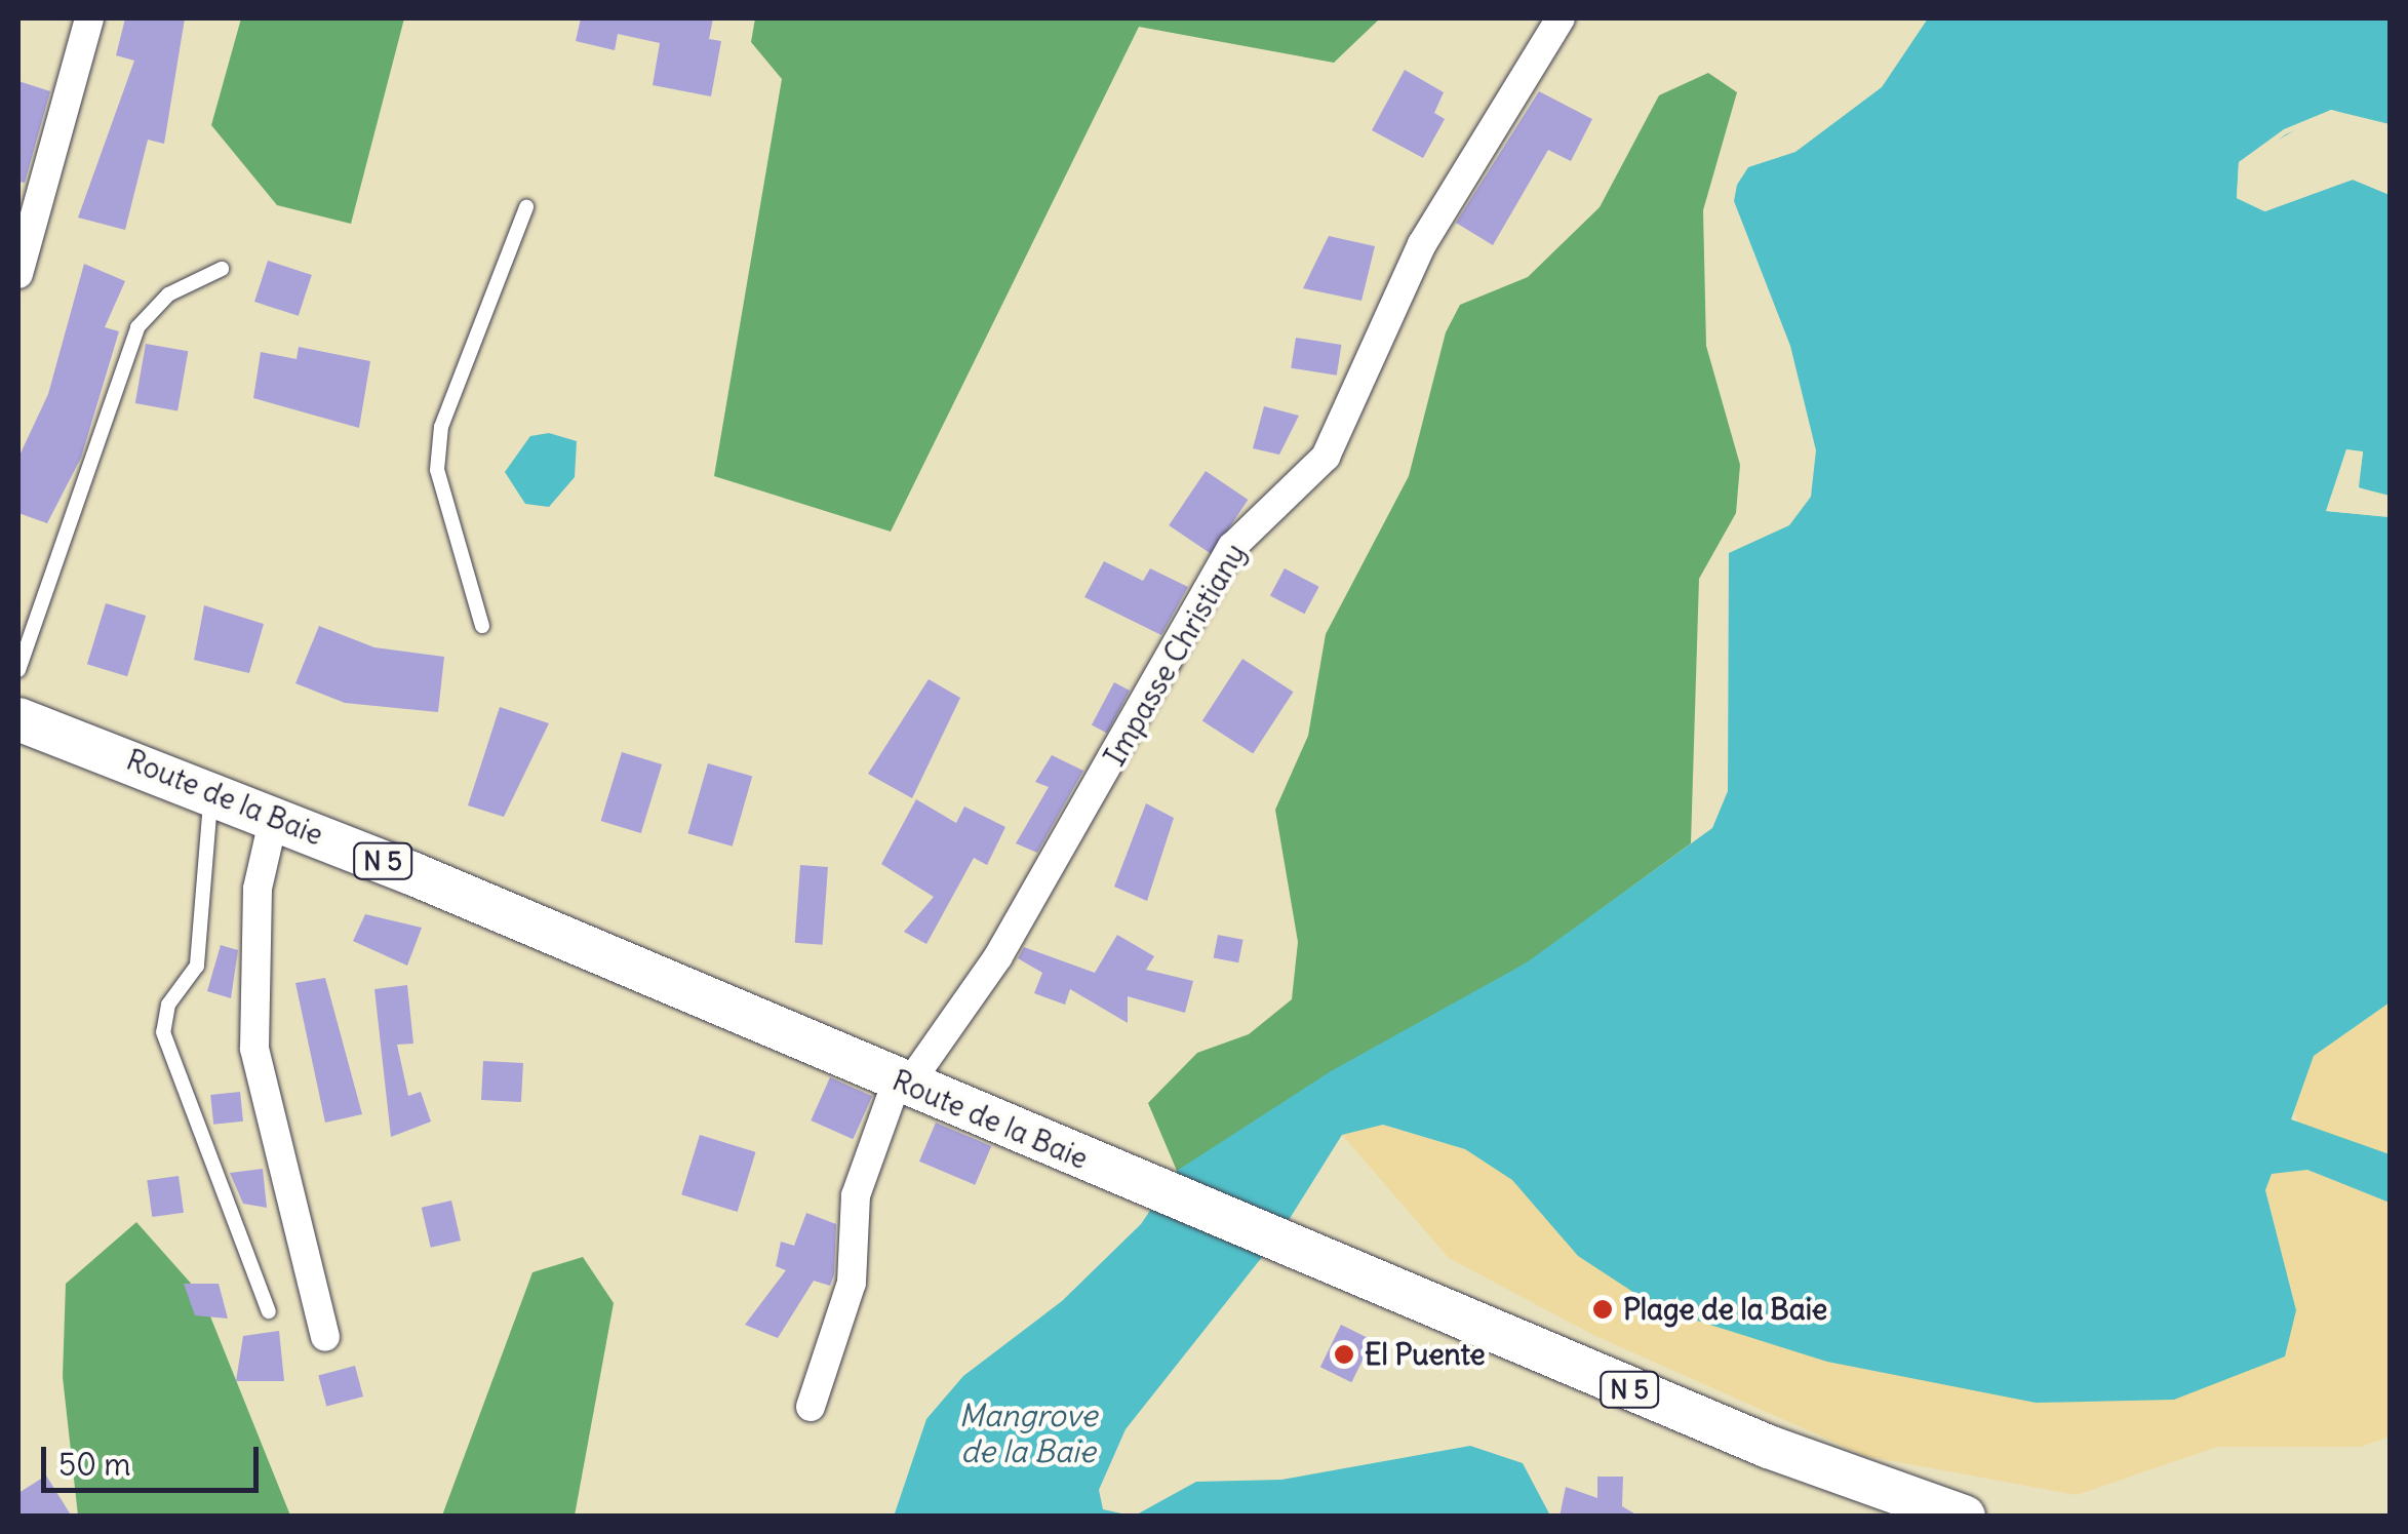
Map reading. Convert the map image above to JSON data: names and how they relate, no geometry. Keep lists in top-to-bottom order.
{
  "streets": {
    "main road": ["Route de la Baie", "N 5"],
    "street": ["Impasse Christiany"]
  },
  "crossings": [
    ["Impasse Christiany", "Route de la Baie"]
  ],
  "water": ["Mangrove de la Baie"],
  "places": ["Plage de la Baie", "El Puente"],
  "scale_bar": "50 m"
}
